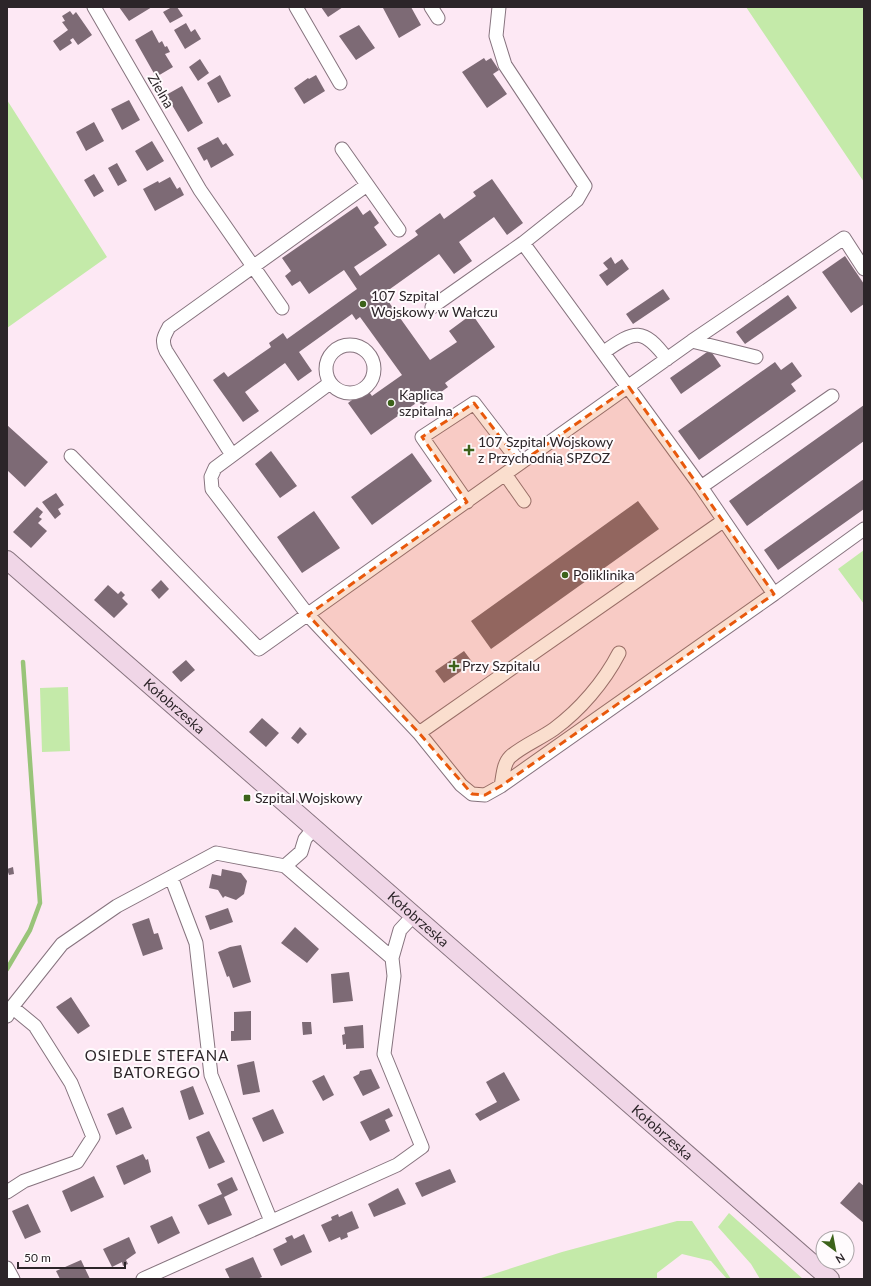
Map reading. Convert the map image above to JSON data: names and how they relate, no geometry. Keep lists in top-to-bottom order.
{
  "streets": {
    "main road": ["Kołobrzeska"],
    "street": ["Zielna"]
  },
  "districts": ["OSIEDLE STEFANA BATOREGO"],
  "places": {
    "other": ["107 Szpital Wojskowy w Wałczu", "Kaplica szpitalna", "Poliklinika"],
    "health": ["107 Szpital Wojskowy z Przychodnią SPZOZ", "Przy Szpitalu"],
    "transit": ["Szpital Wojskowy"]
  },
  "scale_bar": "50 m",
  "north": "bottom right"
}
